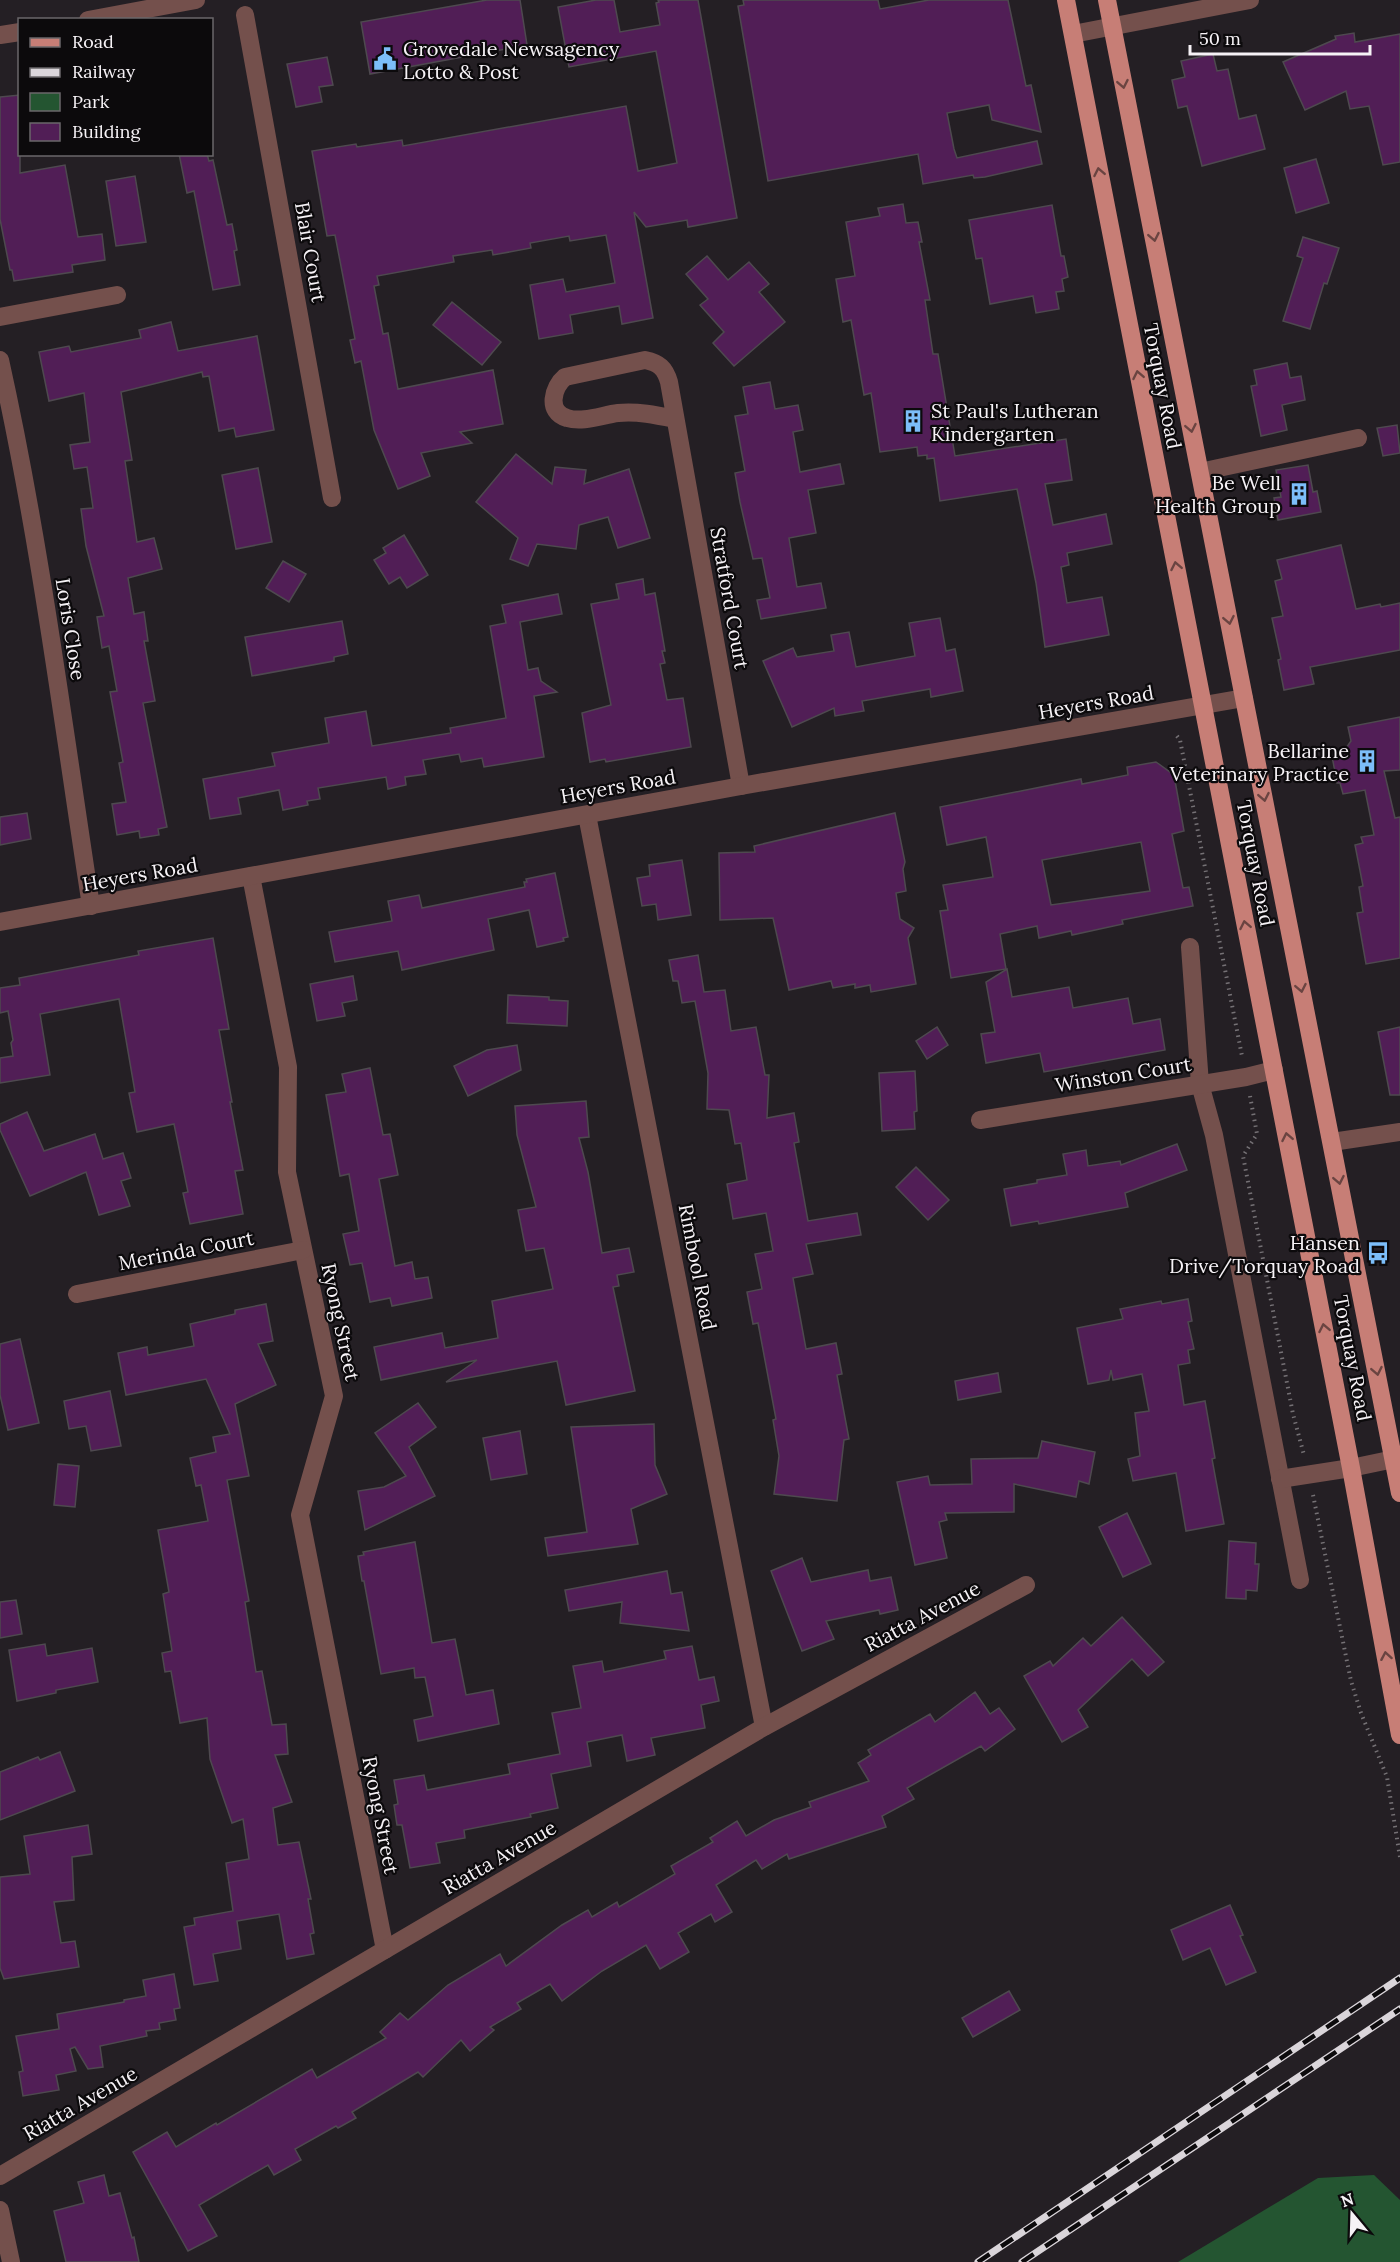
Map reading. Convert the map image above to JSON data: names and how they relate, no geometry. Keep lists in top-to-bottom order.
{
  "streets": {
    "main road": ["Torquay Road"],
    "street": [
      "Blair Court",
      "Stratford Court",
      "Loris Close",
      "Heyers Road",
      "Winston Court",
      "Merinda Court",
      "Rimbool Road",
      "Ryong Street",
      "Riatta Avenue"
    ]
  },
  "crossings": [
    ["Torquay Road", "Heyers Road"],
    ["Torquay Road", "Winston Court"],
    ["Stratford Court", "Heyers Road"],
    ["Loris Close", "Heyers Road"],
    ["Heyers Road", "Rimbool Road"],
    ["Heyers Road", "Ryong Street"],
    ["Merinda Court", "Ryong Street"],
    ["Rimbool Road", "Riatta Avenue"],
    ["Ryong Street", "Riatta Avenue"]
  ],
  "places": {
    "public building": ["Grovedale Newsagency Lotto & Post"],
    "building": ["St Paul's Lutheran Kindergarten", "Be Well Health Group", "Bellarine Veterinary Practice"],
    "bus stop": ["Hansen Drive/Torquay Road"]
  },
  "legend": [
    "Road",
    "Railway",
    "Park",
    "Building"
  ],
  "scale_bar": "50 m",
  "north": "top"
}
